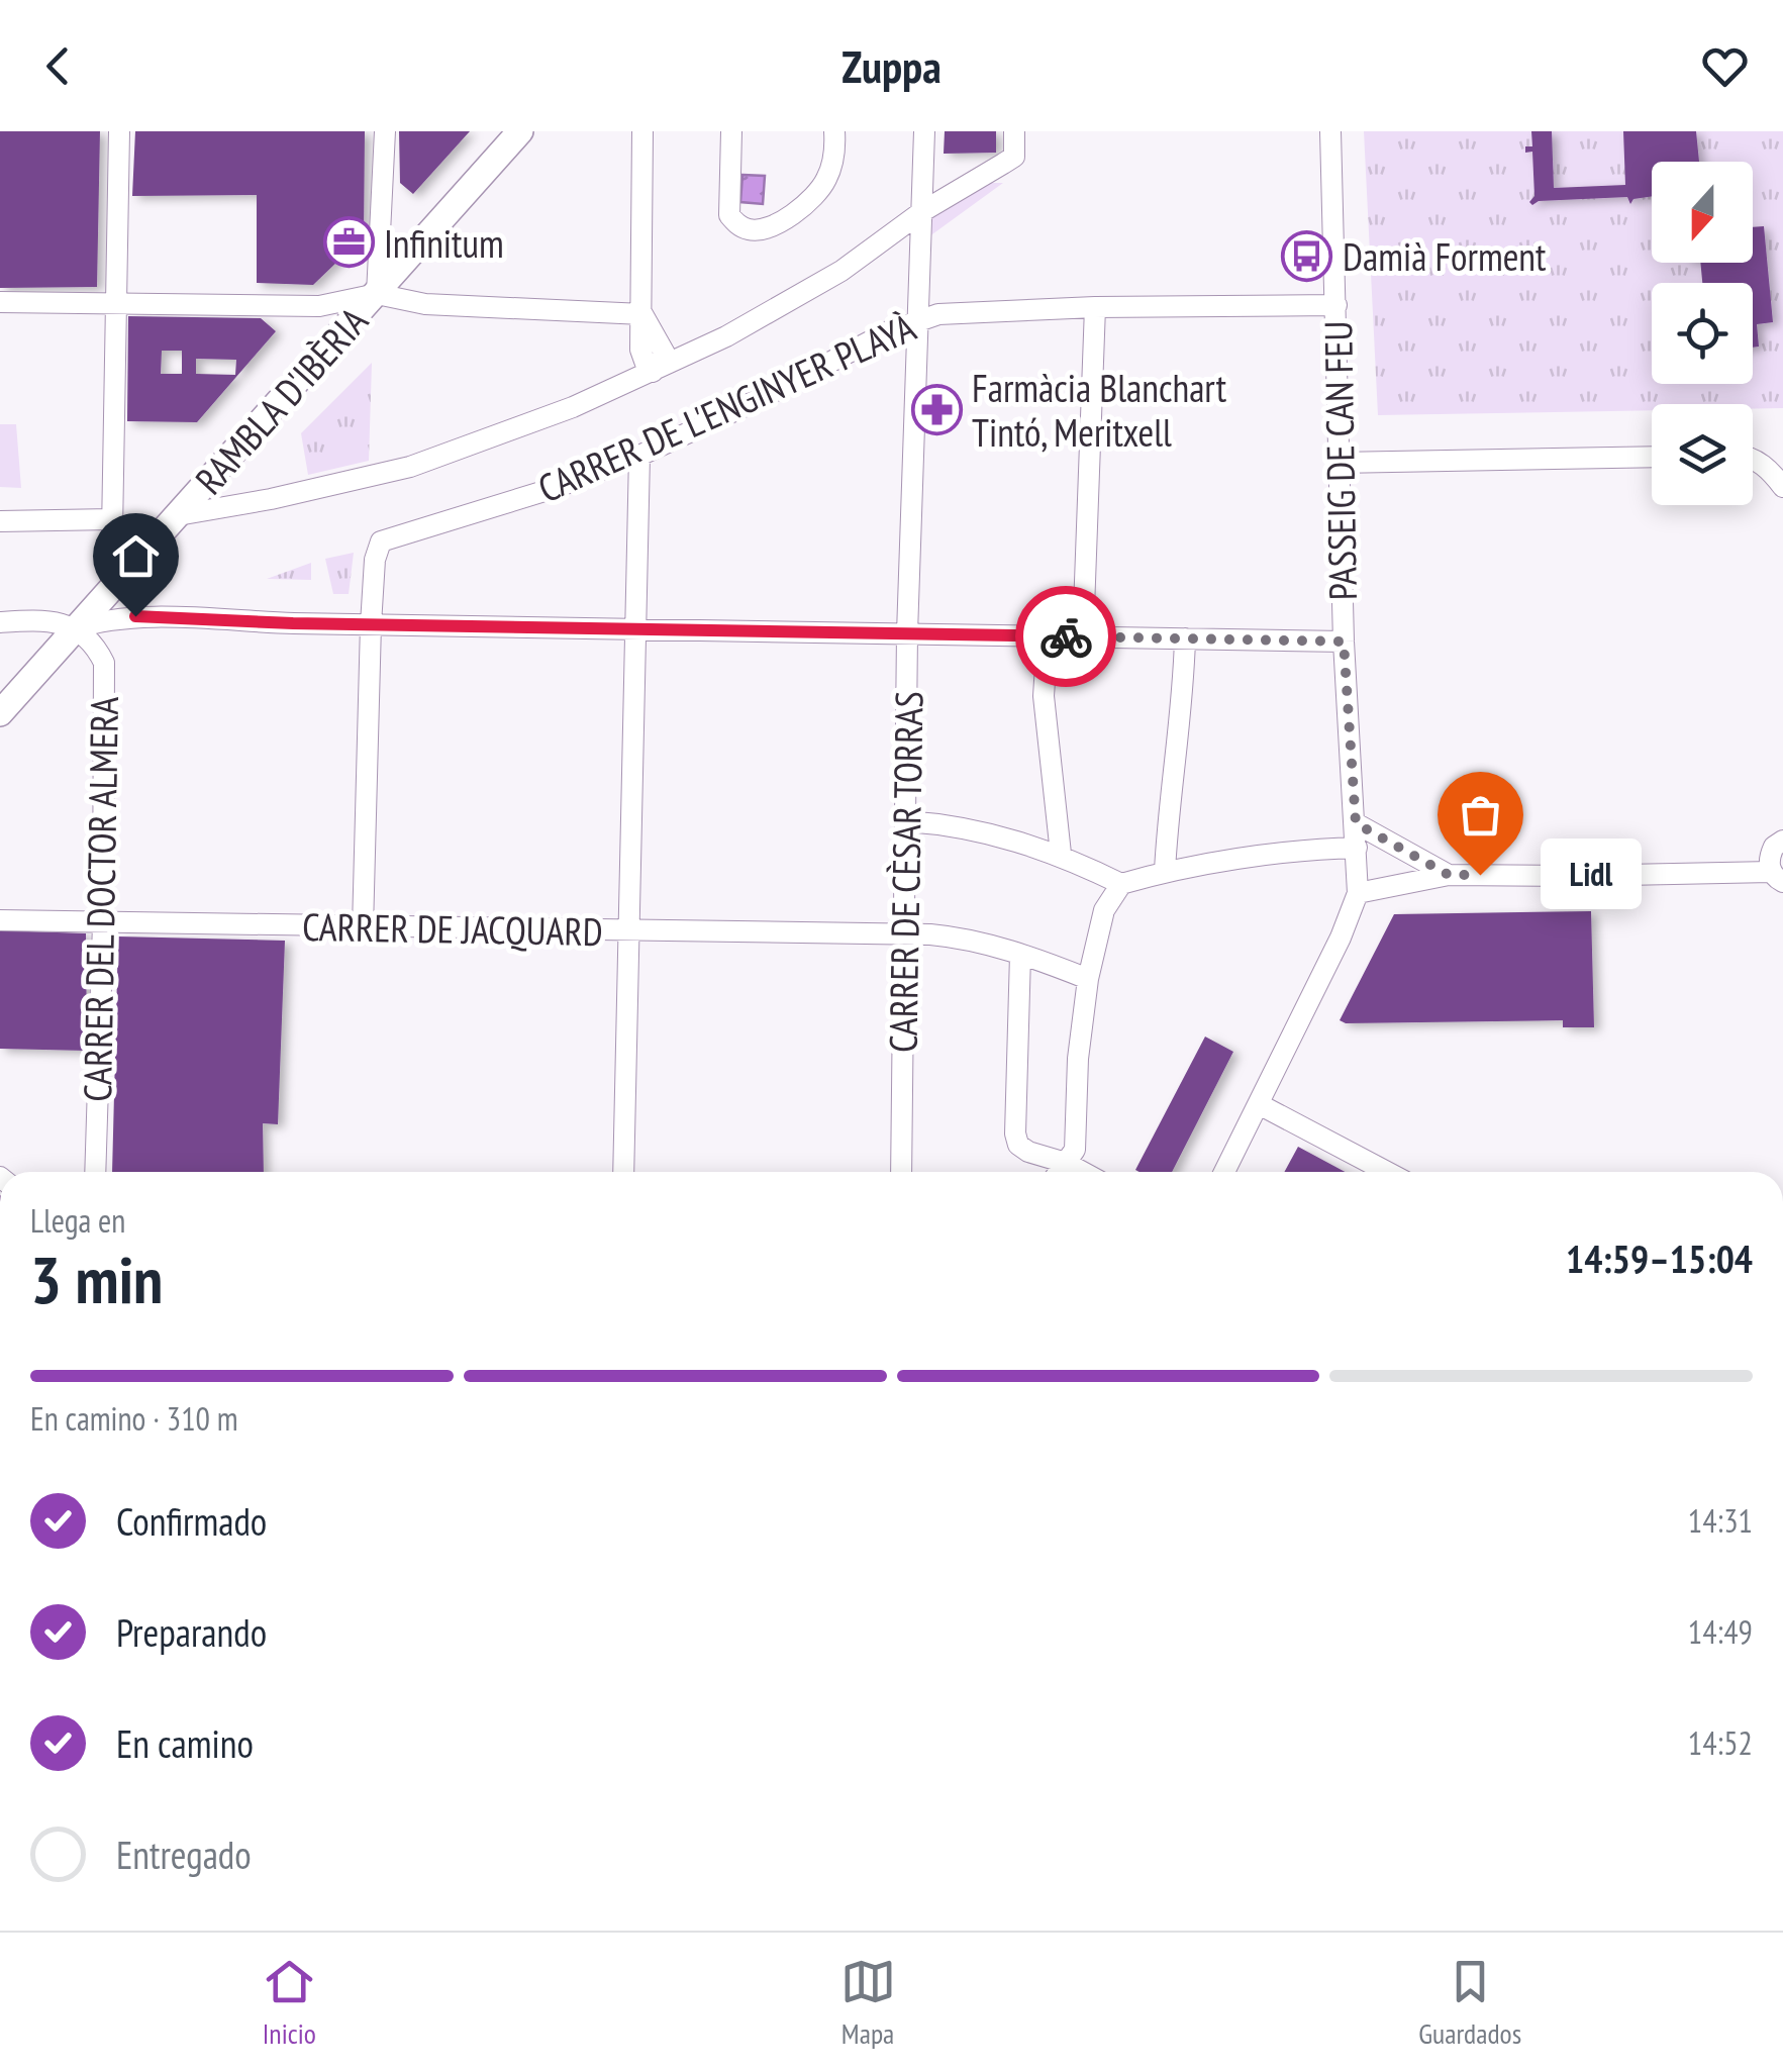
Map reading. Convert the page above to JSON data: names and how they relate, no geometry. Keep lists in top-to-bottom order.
{
  "streets": {
    "main road": ["RAMBLA D'IBÈRIA"],
    "street": [
      "CARRER DE L'ENGINYER PLAYÀ",
      "PASSEIG DE CAN FEU",
      "CARRER DE CÈSAR TORRAS",
      "CARRER DEL DOCTOR ALMERA",
      "CARRER DE JACQUARD"
    ]
  },
  "crossings": [
    ["RAMBLA D'IBÈRIA", "CARRER DEL DOCTOR ALMERA"],
    ["CARRER DE L'ENGINYER PLAYÀ", "PASSEIG DE CAN FEU"],
    ["CARRER DE L'ENGINYER PLAYÀ", "CARRER DE CÈSAR TORRAS"],
    ["CARRER DE CÈSAR TORRAS", "CARRER DE JACQUARD"],
    ["CARRER DEL DOCTOR ALMERA", "CARRER DE JACQUARD"]
  ],
  "places": {
    "office": ["Infinitum"],
    "bus stop": ["Damià Forment"],
    "pharmacy": ["Farmàcia Blanchart Tintó, Meritxell"],
    "other": ["Lidl"]
  },
  "north": "bottom",
  "page": {
    "header": "Zuppa",
    "bubble": "Lidl",
    "heading": ["3 min", "Llega en", "14:59–15:04"],
    "bar": "En camino · 310 m",
    "list": [
      ["Confirmado", "14:31"],
      ["Preparando", "14:49"],
      ["En camino", "14:52"],
      "Entregado"
    ],
    "tabs": ["Inicio", "Mapa", "Guardados"]
  }
}
